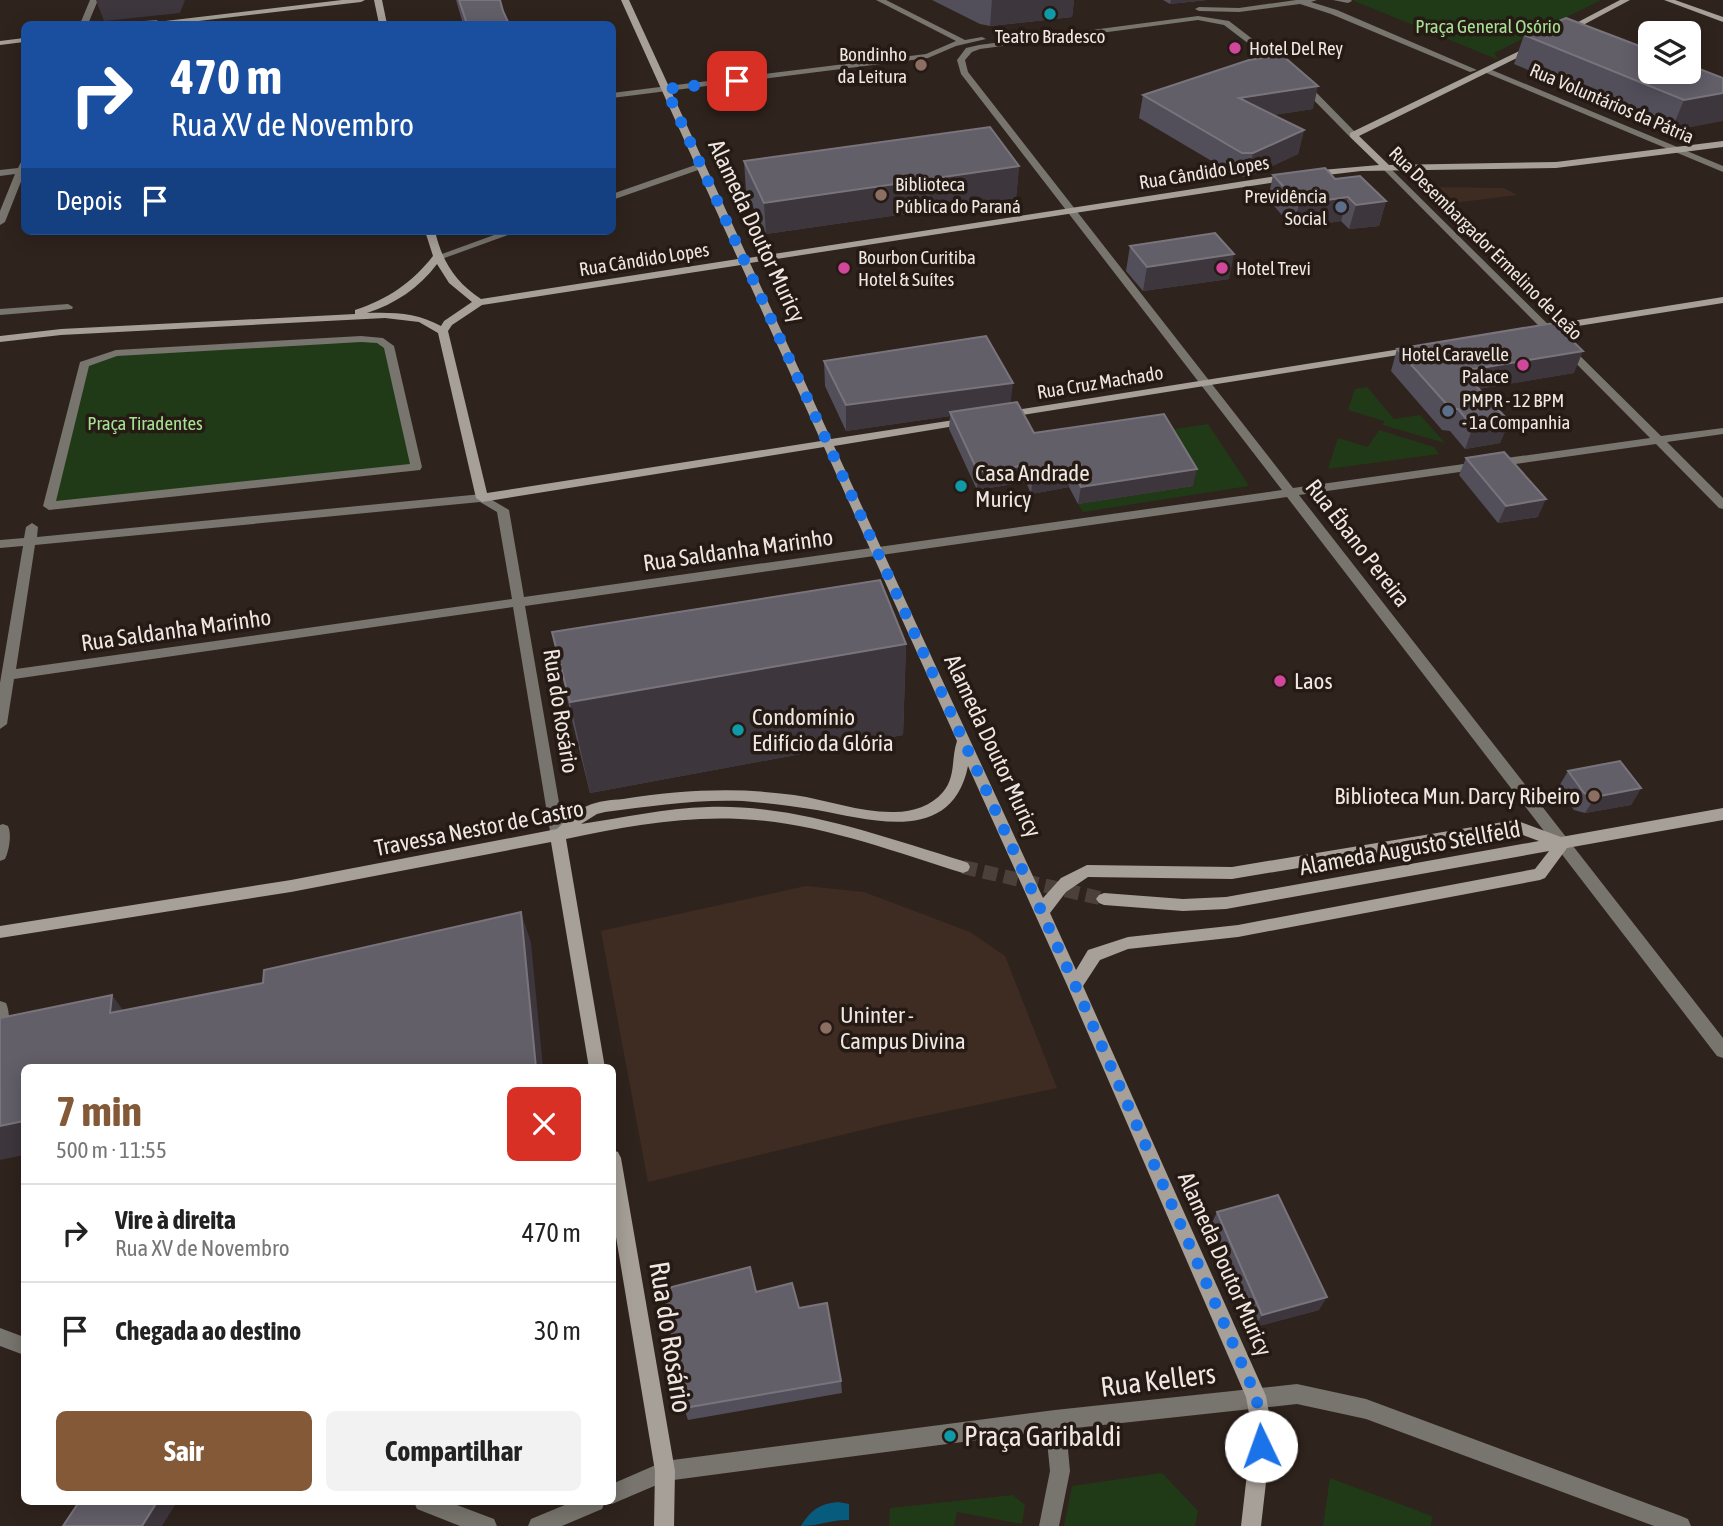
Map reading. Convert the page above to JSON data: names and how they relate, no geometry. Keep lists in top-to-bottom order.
{
  "streets": {
    "street": [
      "Rua Voluntários da Pátria",
      "Rua Cândido Lopes",
      "Alameda Doutor Muricy",
      "Rua Desembargador Ermelino de Leão",
      "Rua Cruz Machado",
      "Rua Ébano Pereira",
      "Rua Saldanha Marinho",
      "Rua do Rosário",
      "Travessa Nestor de Castro",
      "Alameda Augusto Stellfeld",
      "Rua Kellers"
    ]
  },
  "crossings": [
    ["Rua Voluntários da Pátria", "Rua Cândido Lopes"],
    ["Rua Cândido Lopes", "Alameda Doutor Muricy"],
    ["Rua Cândido Lopes", "Rua Desembargador Ermelino de Leão"],
    ["Rua Cândido Lopes", "Rua Ébano Pereira"],
    ["Alameda Doutor Muricy", "Rua Saldanha Marinho"],
    ["Alameda Doutor Muricy", "Rua Kellers"],
    ["Rua Desembargador Ermelino de Leão", "Rua Ébano Pereira"],
    ["Rua Desembargador Ermelino de Leão", "Rua Saldanha Marinho"],
    ["Rua Cruz Machado", "Rua Ébano Pereira"],
    ["Rua Ébano Pereira", "Rua Saldanha Marinho"],
    ["Rua Ébano Pereira", "Alameda Augusto Stellfeld"],
    ["Rua Saldanha Marinho", "Rua do Rosário"],
    ["Rua do Rosário", "Travessa Nestor de Castro"],
    ["Rua do Rosário", "Rua Kellers"]
  ],
  "parks": ["Praça General Osório", "Praça Tiradentes"],
  "places": [
    "Teatro Bradesco",
    "Hotel Del Rey",
    "Bondinho da Leitura",
    "Biblioteca Pública do Paraná",
    "Previdência Social",
    "Bourbon Curitiba Hotel & Suítes",
    "Hotel Trevi",
    "Hotel Caravelle Palace",
    "PMPR - 12 BPM - 1a Companhia",
    "Casa Andrade Muricy",
    "Laos",
    "Condomínio Edifício da Glória",
    "Biblioteca Mun. Darcy Ribeiro",
    "Uninter - Campus Divina",
    "Praça Garibaldi"
  ],
  "page": {
    "turn": ["470 m", "Rua XV de Novembro"],
    "then": "Depois",
    "heading": ["7 min", "500 m · 11:55"],
    "list": [
      {
        "name": "Vire à direita",
        "note": "Rua XV de Novembro",
        "value": "470 m"
      },
      {
        "name": "Chegada ao destino",
        "value": "30 m"
      }
    ],
    "buttons": ["Sair", "Compartilhar"]
  }
}
